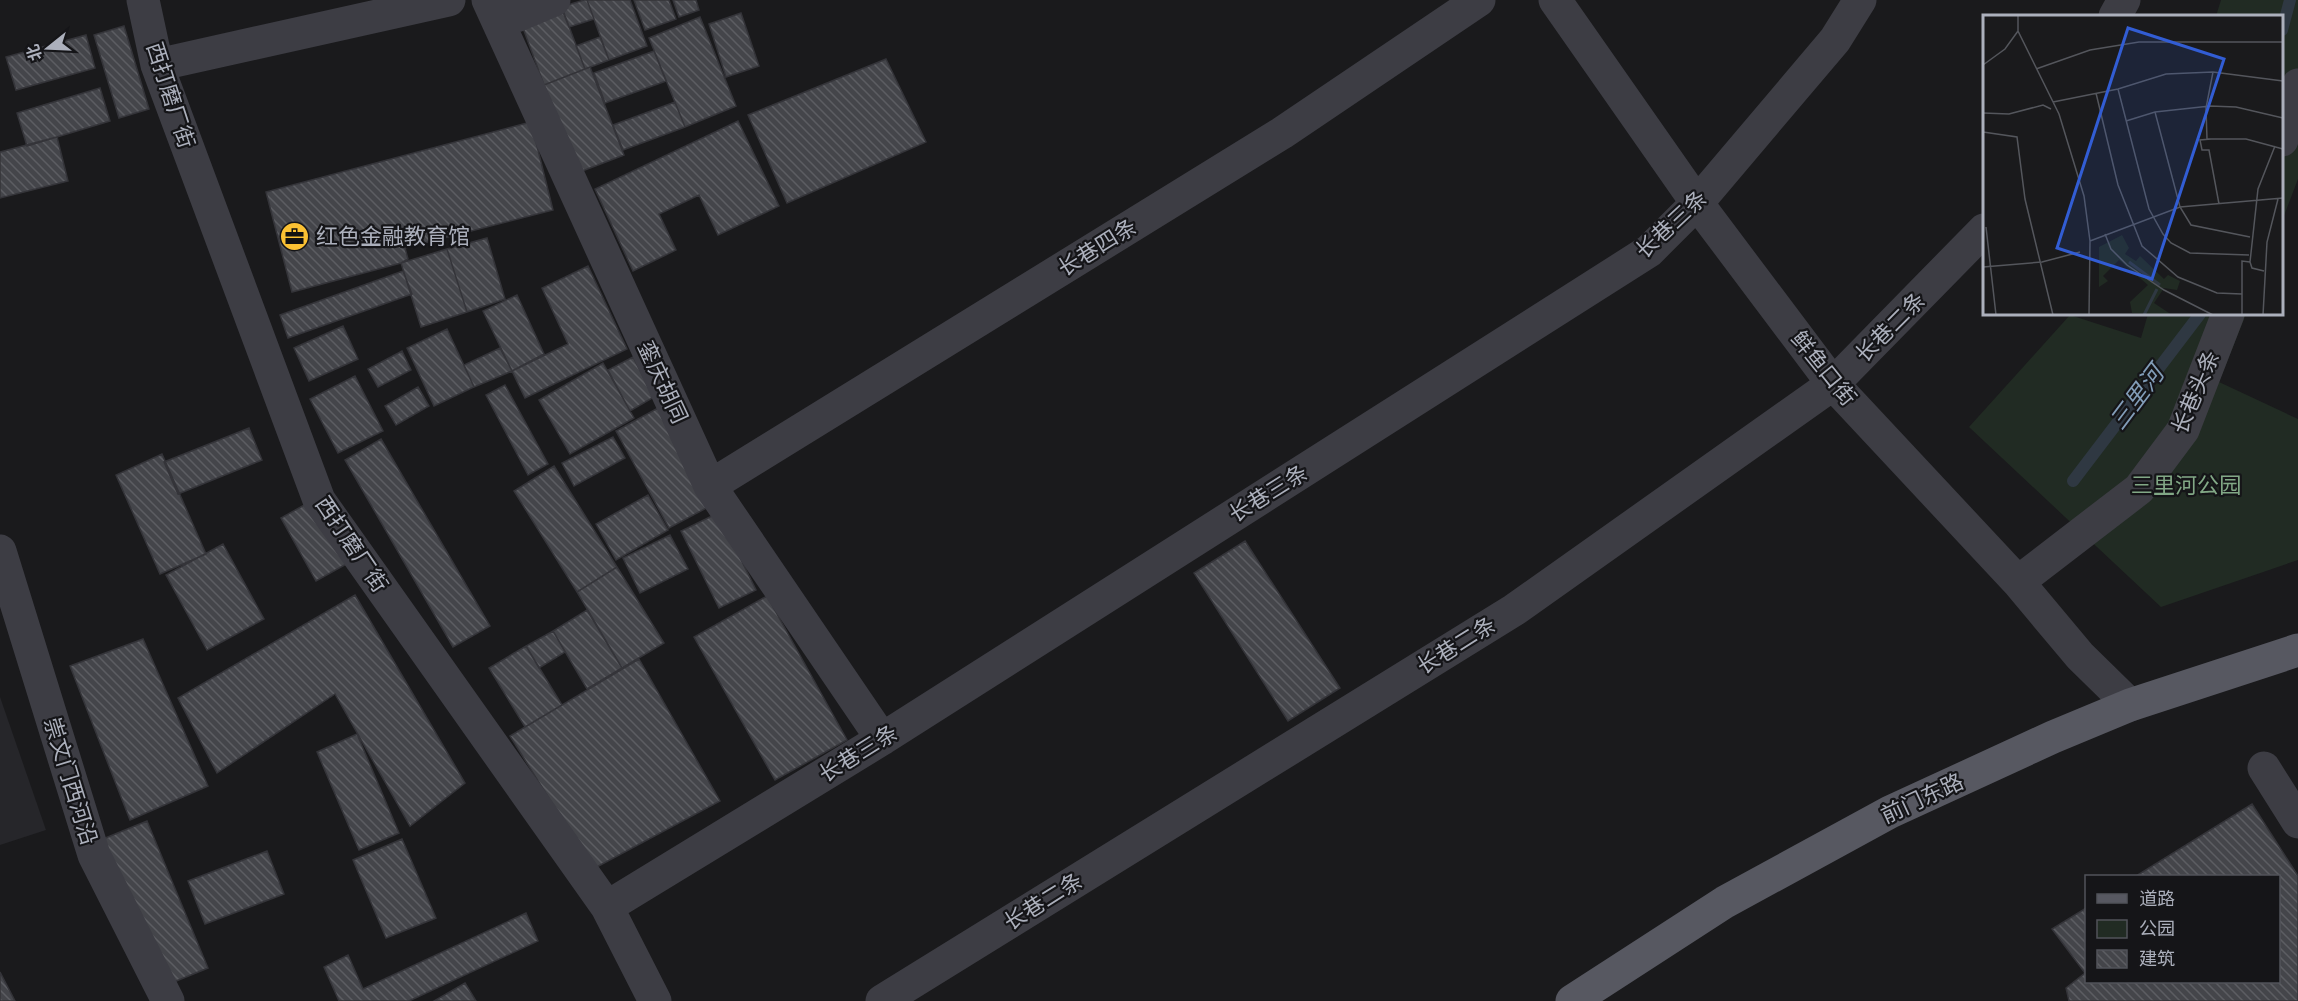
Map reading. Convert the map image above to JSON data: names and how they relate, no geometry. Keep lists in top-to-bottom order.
{
  "streets": {
    "main road": ["前门东路"],
    "street": [
      "西打磨厂街",
      "长巷三条",
      "长巷四条",
      "长巷二条",
      "鲜鱼口街",
      "銮庆胡同",
      "长巷头条",
      "崇文门西河沿"
    ]
  },
  "crossings": [
    ["西打磨厂街", "长巷三条"],
    ["长巷三条", "鲜鱼口街"],
    ["长巷三条", "銮庆胡同"],
    ["长巷四条", "銮庆胡同"],
    ["长巷二条", "鲜鱼口街"],
    ["鲜鱼口街", "长巷头条"],
    ["鲜鱼口街", "前门东路"]
  ],
  "water": ["三里河"],
  "parks": ["三里河公园"],
  "places": {
    "office": ["红色金融教育馆"]
  },
  "legend": ["道路", "公园", "建筑"],
  "north": "left"
}
